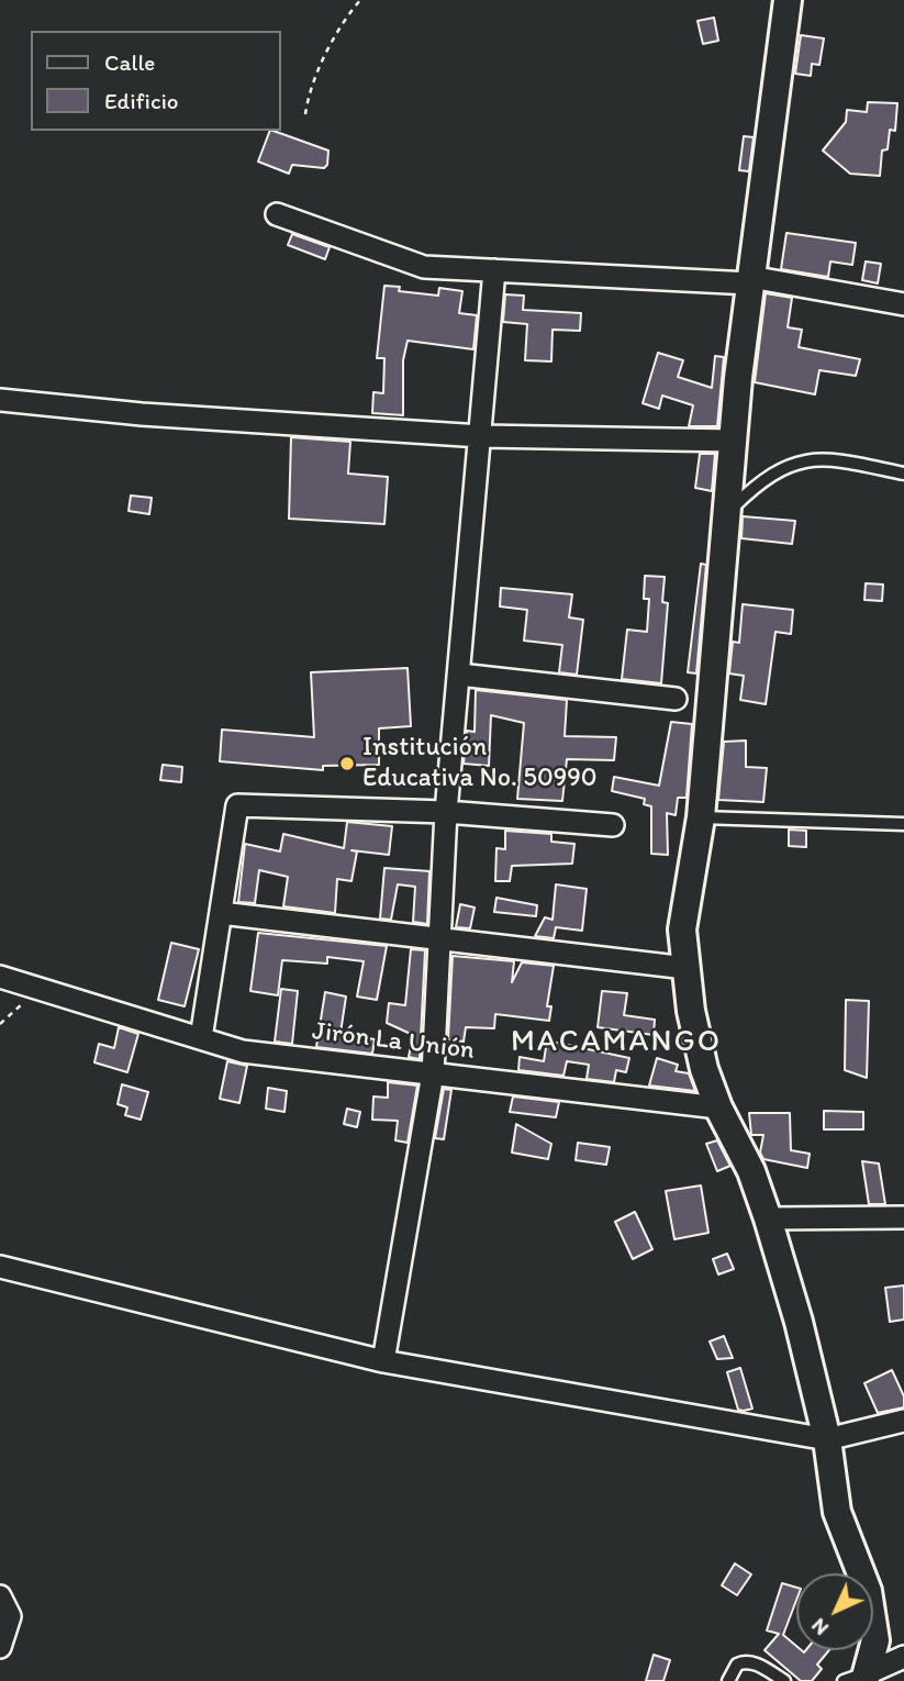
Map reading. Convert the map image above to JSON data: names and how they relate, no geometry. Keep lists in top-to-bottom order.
{
  "streets": {
    "street": ["Jirón La Unión"]
  },
  "districts": ["MACAMANGO"],
  "places": ["Institución Educativa No. 50990"],
  "legend": ["Calle", "Edificio"],
  "north": "bottom left"
}
